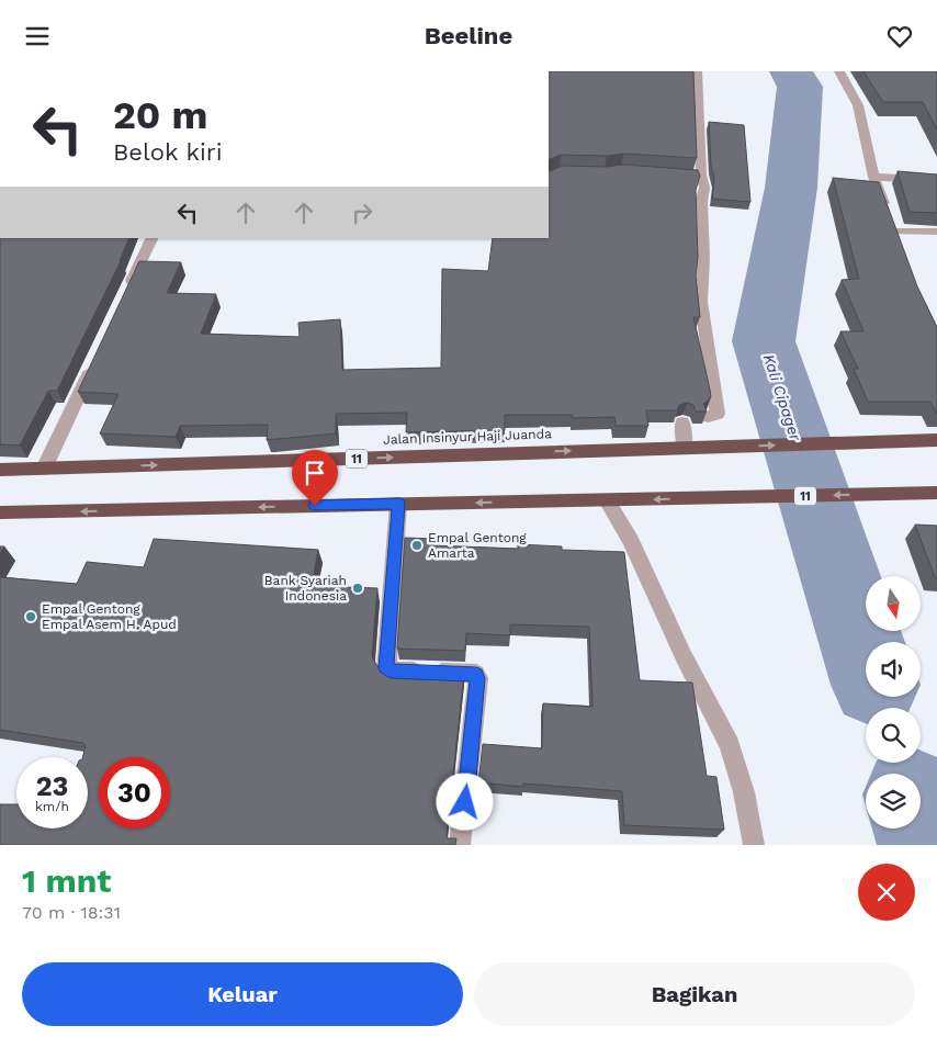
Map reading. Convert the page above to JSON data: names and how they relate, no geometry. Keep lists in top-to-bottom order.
{
  "streets": {
    "highway": ["Jalan Insinyur Haji Juanda", "11"]
  },
  "water": ["Kali Cipager"],
  "places": ["Empal Gentong Amarta", "Bank Syariah Indonesia", "Empal Gentong Empal Asem H. Apud"],
  "north": "bottom",
  "page": {
    "header": "Beeline",
    "turn": ["20 m", "Belok kiri"],
    "speed": "23 km/h",
    "limit": "30",
    "heading": ["1 mnt", "70 m · 18:31"],
    "buttons": ["Keluar", "Bagikan"]
  }
}
